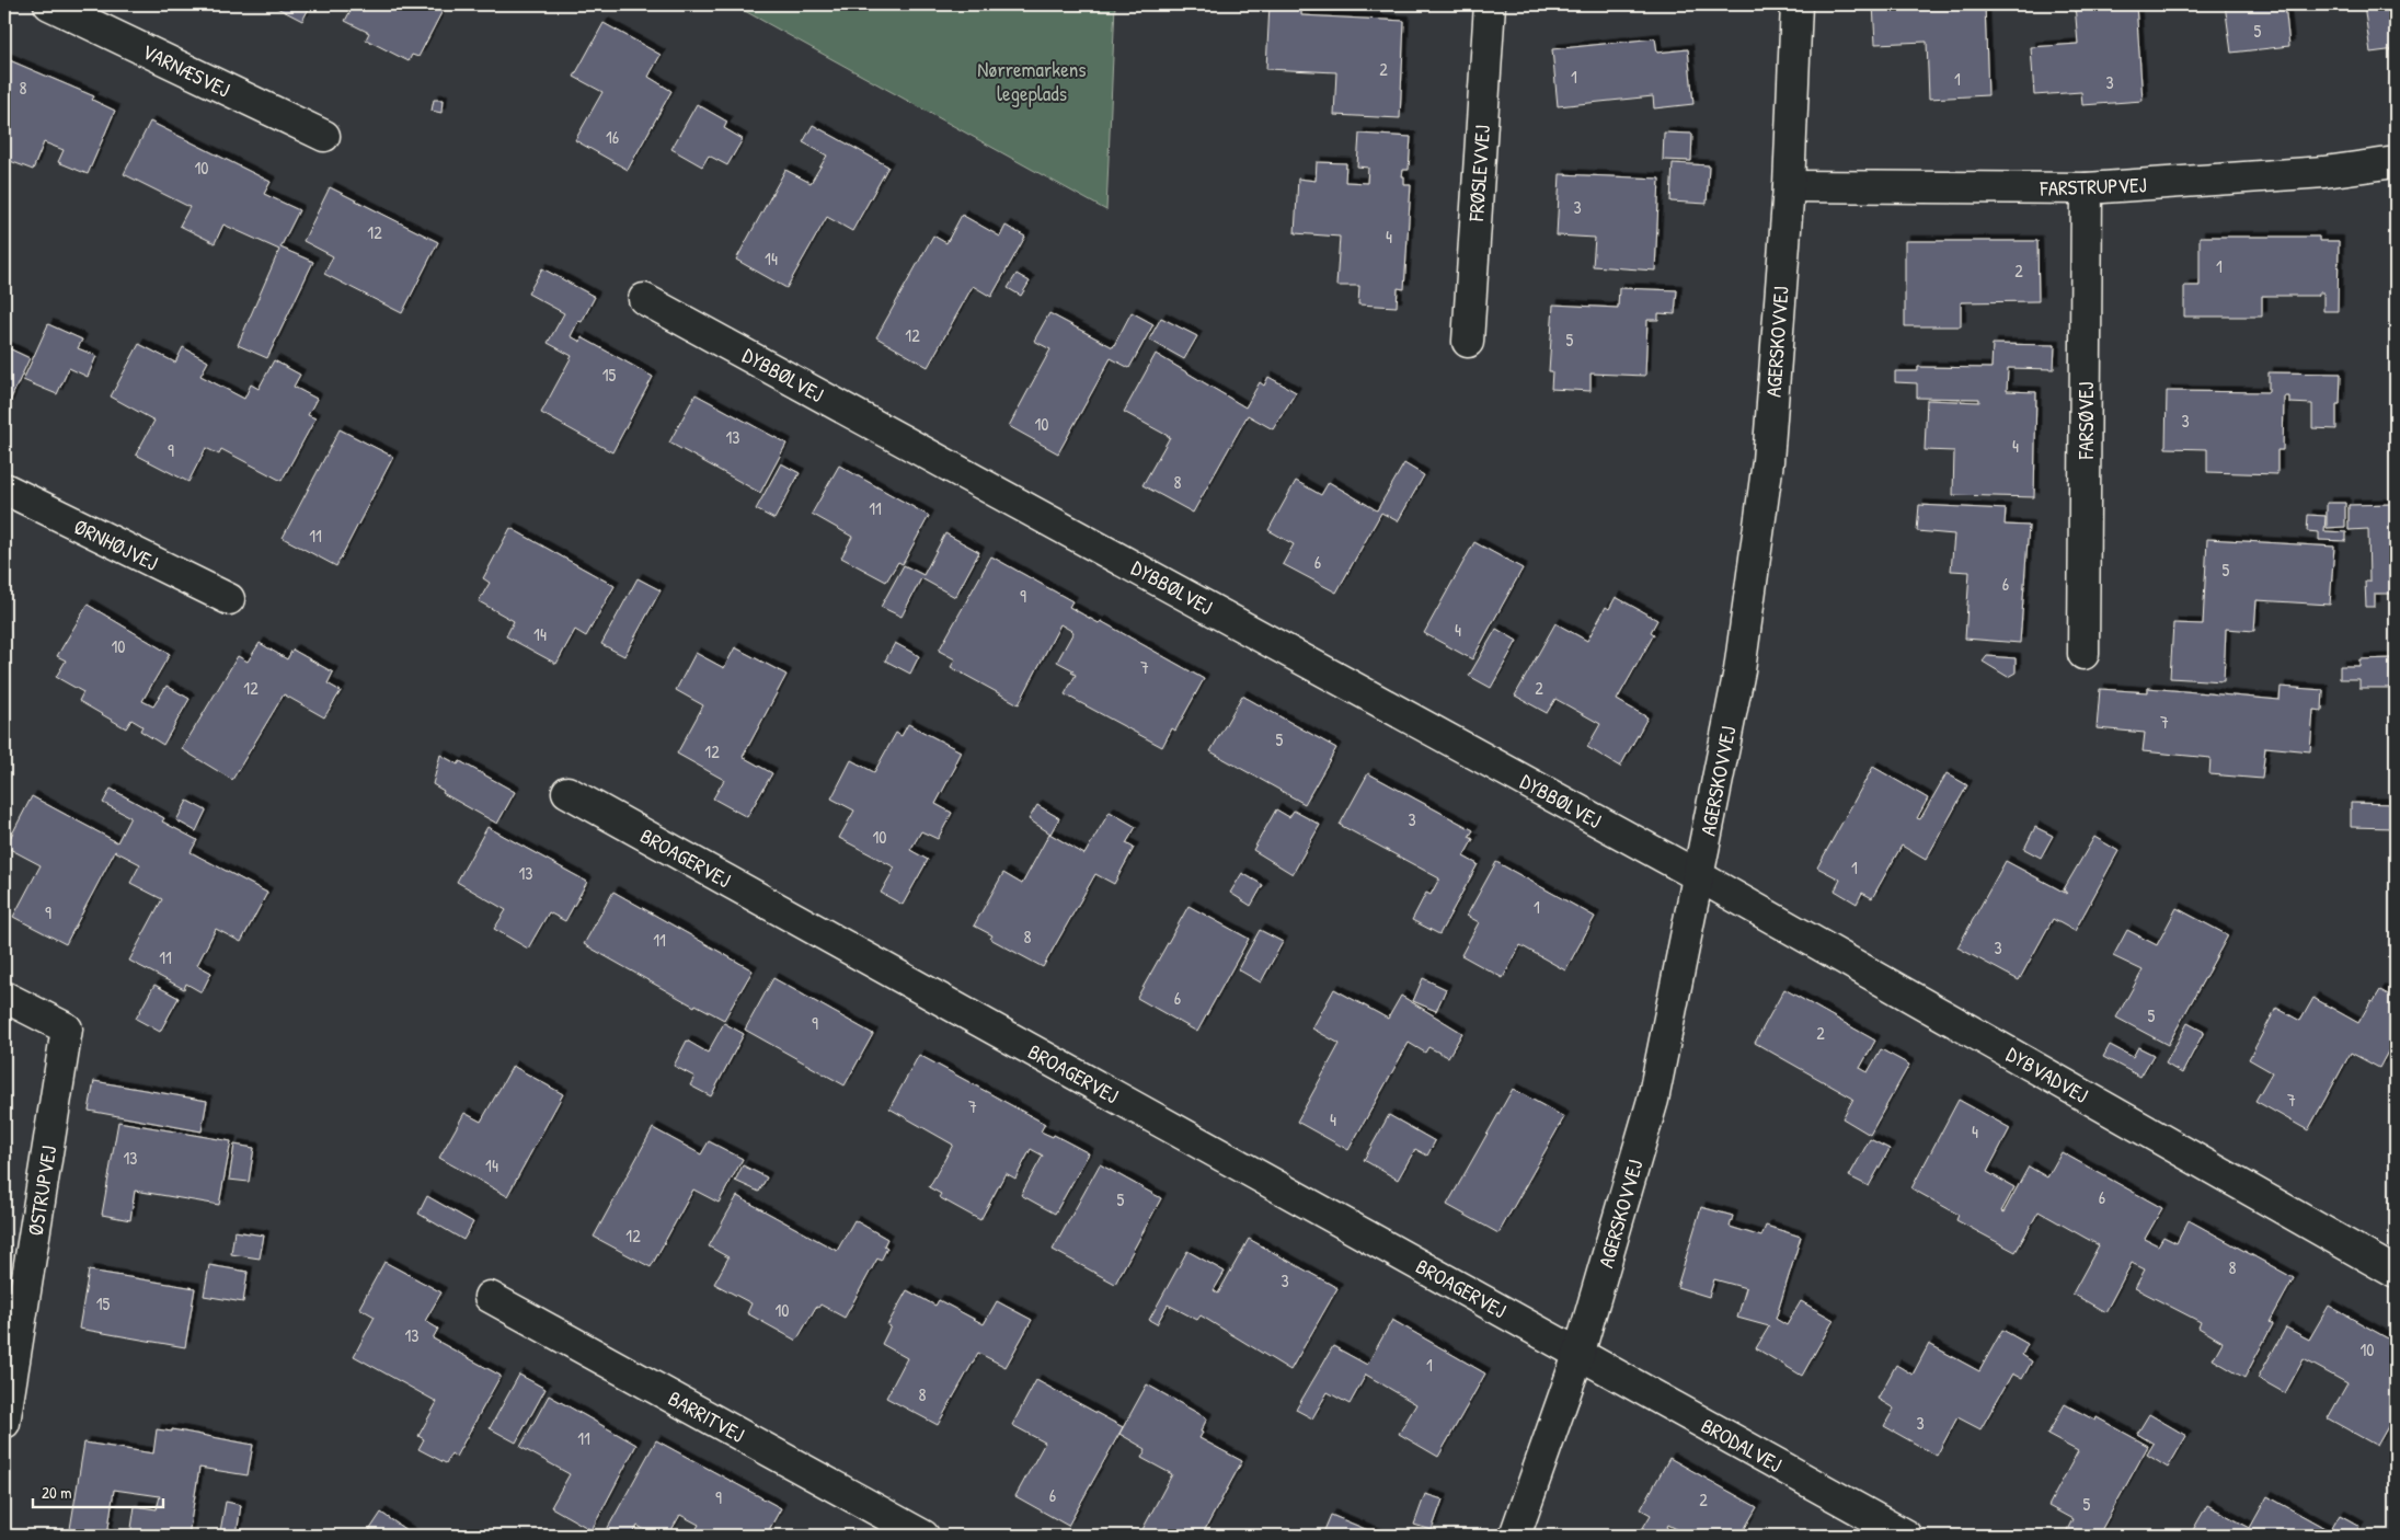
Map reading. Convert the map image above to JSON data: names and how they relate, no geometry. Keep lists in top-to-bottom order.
{
  "streets": {
    "street": [
      "VARNÆSVEJ",
      "FRØSLEVVEJ",
      "FARSTRUPVEJ",
      "AGERSKOVVEJ",
      "DYBBØLVEJ",
      "FARSØVEJ",
      "ØRNHØJVEJ",
      "BROAGERVEJ",
      "DYBVADVEJ",
      "ØSTRUPVEJ",
      "BARRITVEJ",
      "BRODALVEJ"
    ]
  },
  "crossings": [
    ["FARSTRUPVEJ", "AGERSKOVVEJ"],
    ["FARSTRUPVEJ", "FARSØVEJ"],
    ["AGERSKOVVEJ", "DYBBØLVEJ"],
    ["AGERSKOVVEJ", "BROAGERVEJ"],
    ["AGERSKOVVEJ", "DYBVADVEJ"],
    ["AGERSKOVVEJ", "BRODALVEJ"],
    ["DYBBØLVEJ", "DYBVADVEJ"],
    ["BROAGERVEJ", "BRODALVEJ"]
  ],
  "parks": ["Nørremarkens legeplads"],
  "house_numbers": [
    "5",
    "2",
    "1",
    "1",
    "3",
    "8",
    "16",
    "10",
    "3",
    "12",
    "4",
    "14",
    "1",
    "2",
    "12",
    "5",
    "15",
    "3",
    "10",
    "13",
    "4",
    "9",
    "8",
    "11",
    "11",
    "6",
    "5",
    "6",
    "9",
    "4",
    "14",
    "10",
    "7",
    "12",
    "2",
    "7",
    "5",
    "12",
    "3",
    "10",
    "1",
    "13",
    "1",
    "9",
    "8",
    "11",
    "3",
    "11",
    "6",
    "5",
    "9",
    "2",
    "7",
    "7",
    "4",
    "4",
    "13",
    "14",
    "6",
    "5",
    "12",
    "8",
    "3",
    "15",
    "10",
    "13",
    "10",
    "1",
    "8",
    "3",
    "11",
    "6",
    "9",
    "2",
    "5"
  ],
  "scale_bar": "20 m"
}
